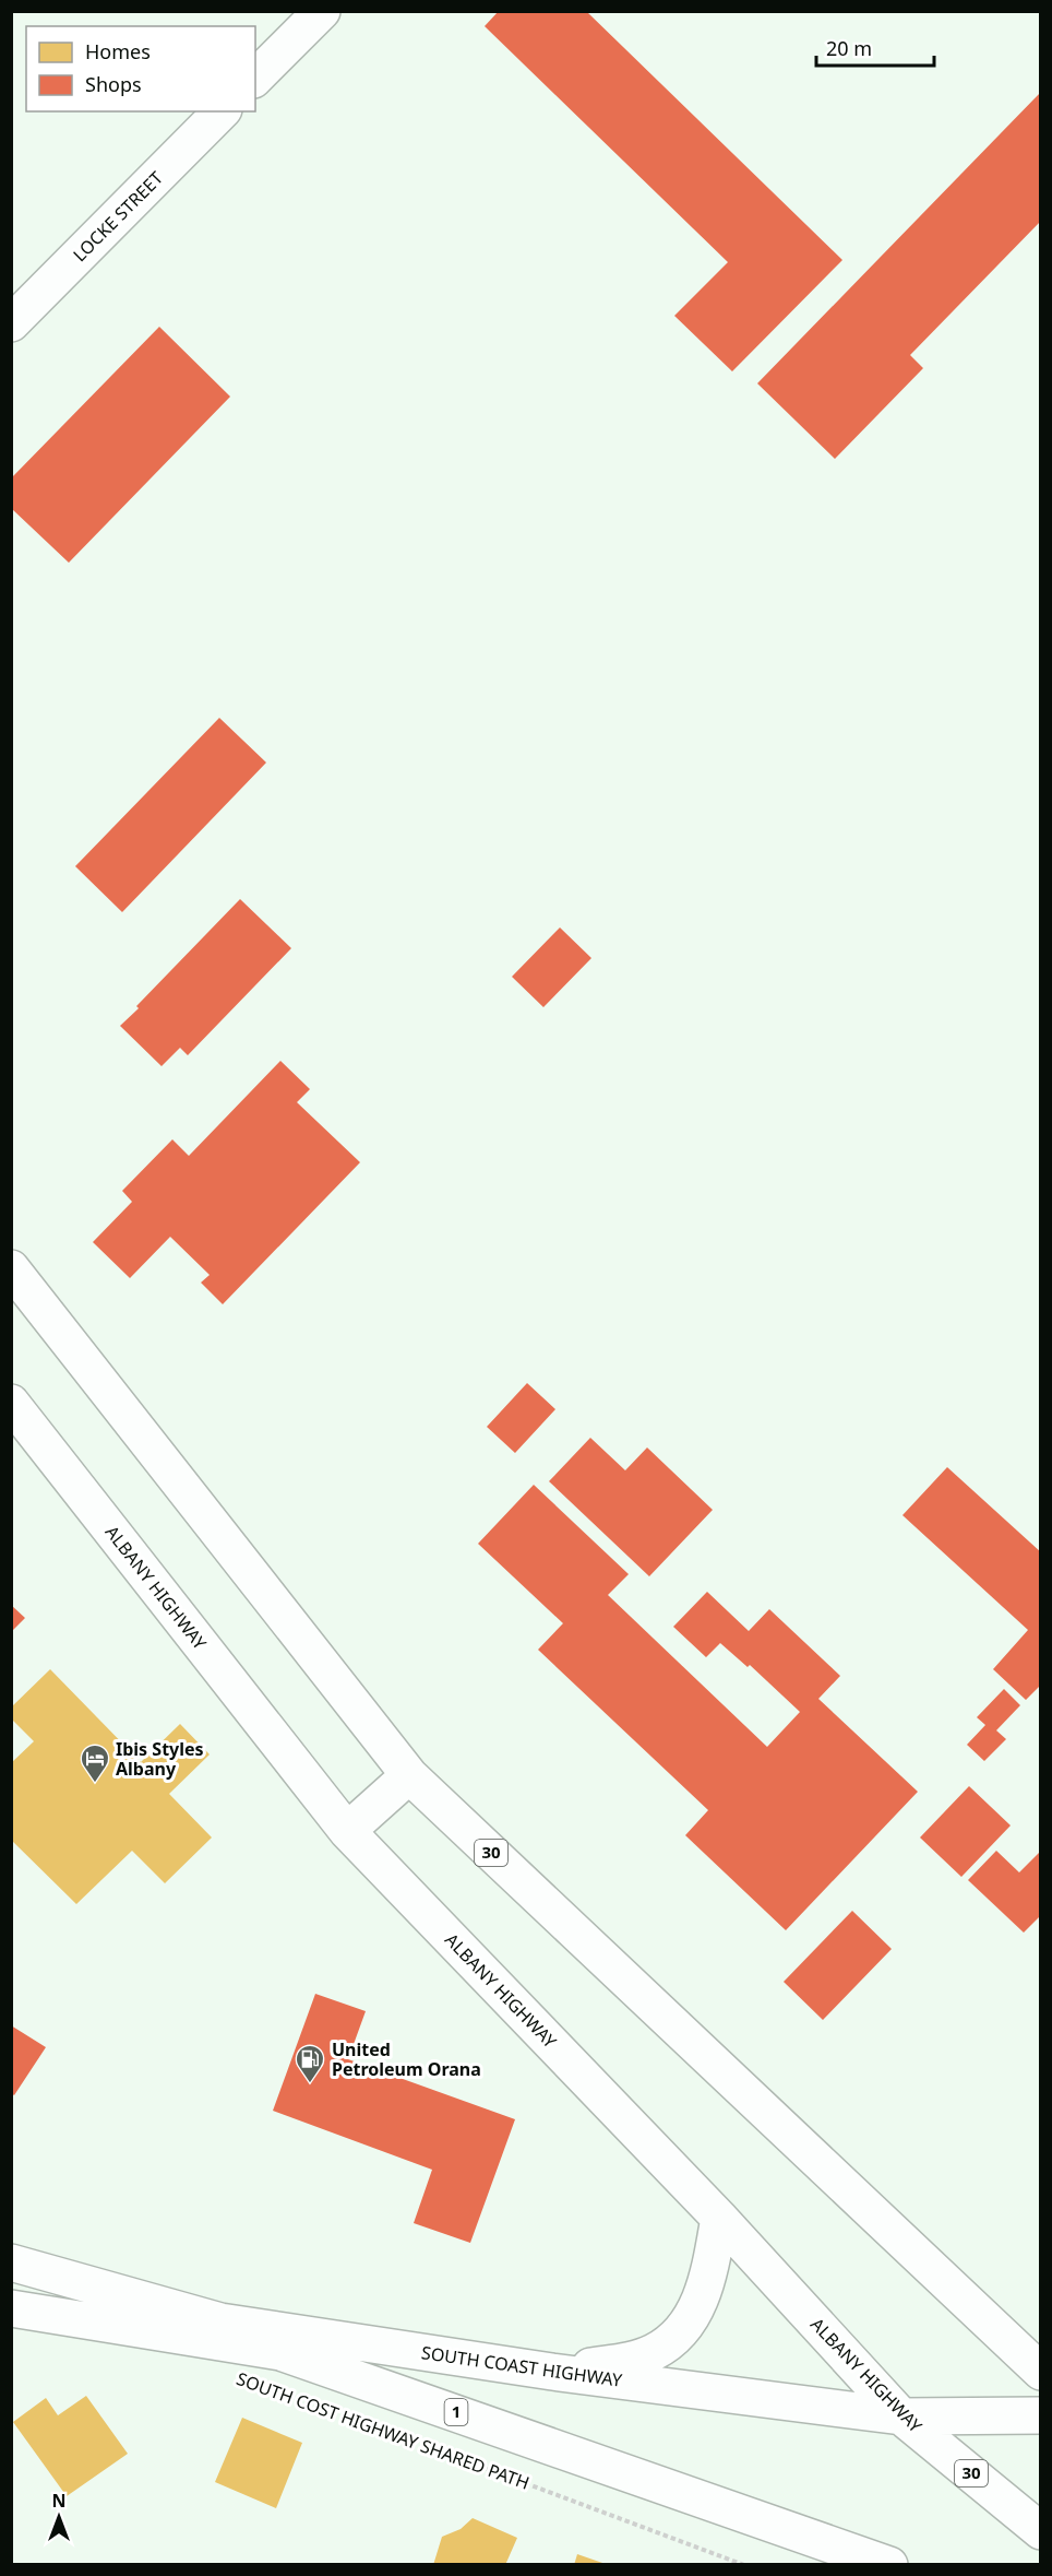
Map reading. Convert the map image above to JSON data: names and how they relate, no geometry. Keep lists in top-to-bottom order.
{
  "streets": {
    "main road": [
      "LOCKE STREET",
      "ALBANY HIGHWAY",
      "30",
      "SOUTH COAST HIGHWAY",
      "1"
    ],
    "path": ["SOUTH COST HIGHWAY SHARED PATH"]
  },
  "crossings": [
    ["ALBANY HIGHWAY", "SOUTH COAST HIGHWAY"]
  ],
  "places": {
    "hotel": ["Ibis Styles Albany"],
    "fuel station": ["United Petroleum Orana"]
  },
  "legend": ["Homes", "Shops"],
  "scale_bar": "20 m",
  "north": "top"
}
